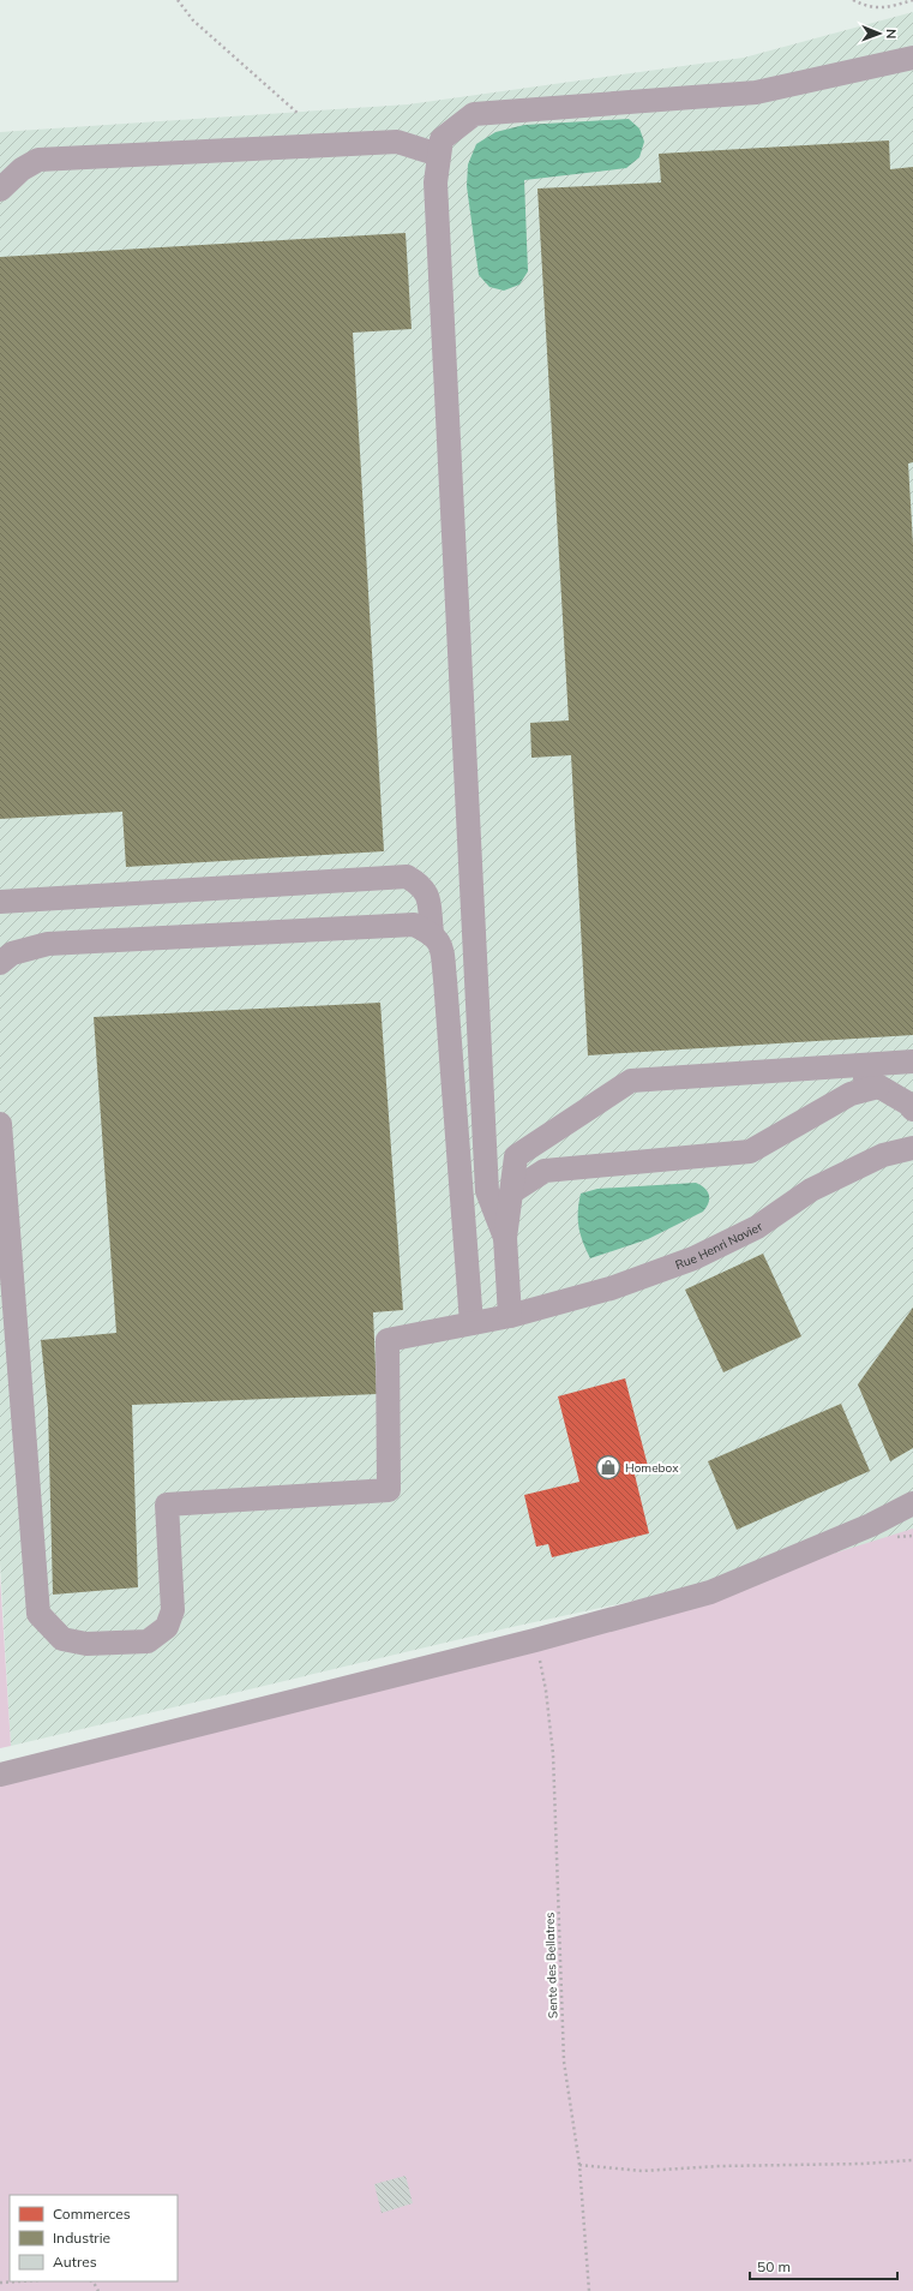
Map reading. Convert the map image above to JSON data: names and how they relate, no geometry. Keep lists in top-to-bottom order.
{
  "streets": {
    "street": ["Rue Henri Navier"],
    "path": ["Sente des Bellatres"]
  },
  "places": {
    "shop": ["Homebox"]
  },
  "legend": ["Commerces", "Industrie", "Autres"],
  "scale_bar": "50 m",
  "north": "right"
}
